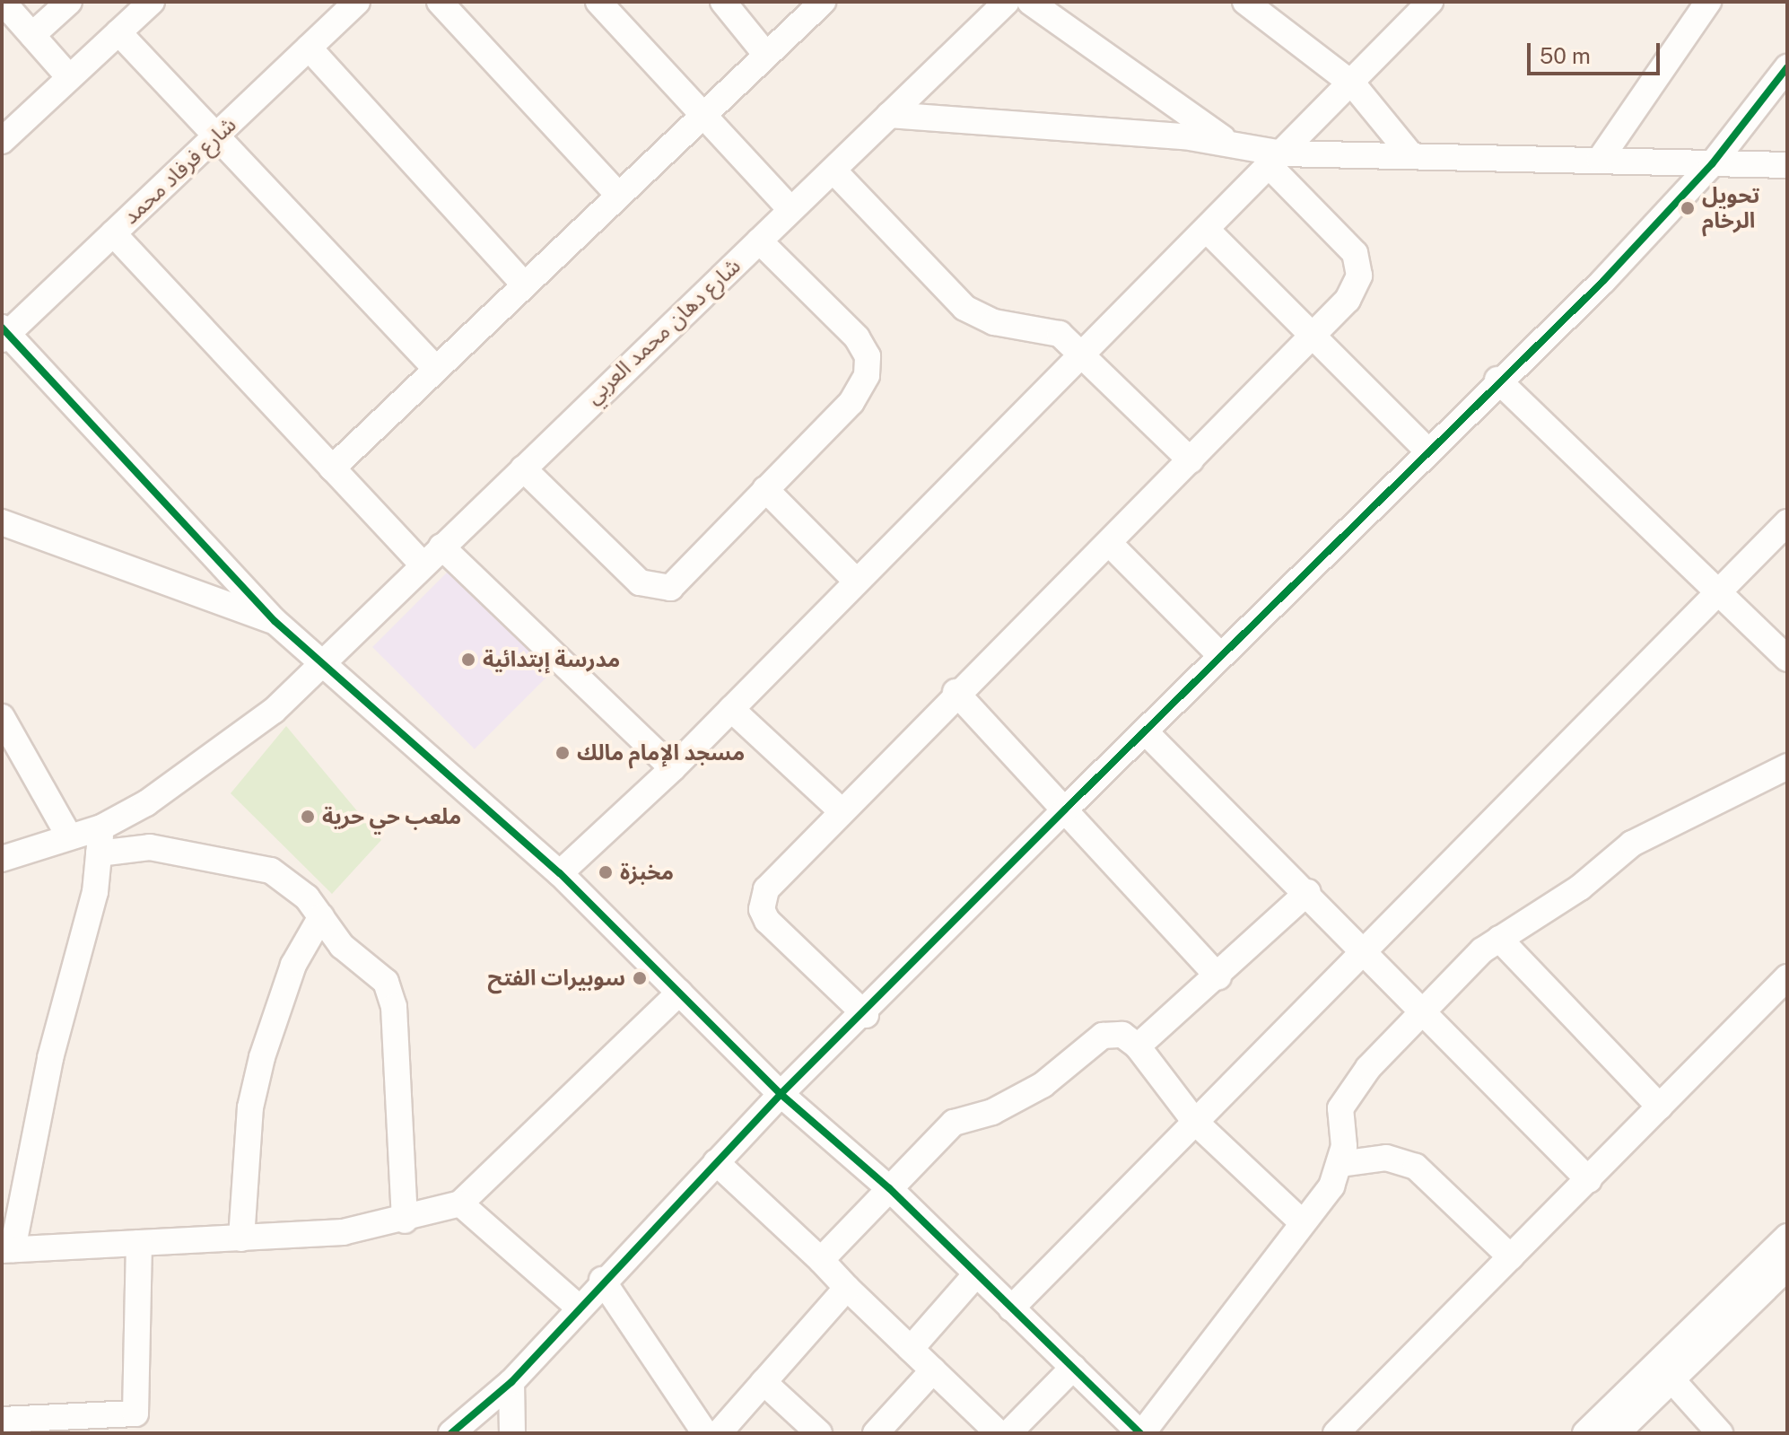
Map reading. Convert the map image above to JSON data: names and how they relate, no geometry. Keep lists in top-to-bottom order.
{
  "streets": {
    "street": ["شارع فرفاد محمد", "شارع دهان محمد العربي"]
  },
  "places": [
    "تحويل الرخام",
    "مدرسة إبتدائية",
    "مسجد الإمام مالك",
    "ملعب حي حرية",
    "مخبزة",
    "سوبيرات الفتح"
  ],
  "scale_bar": "50 m"
}
